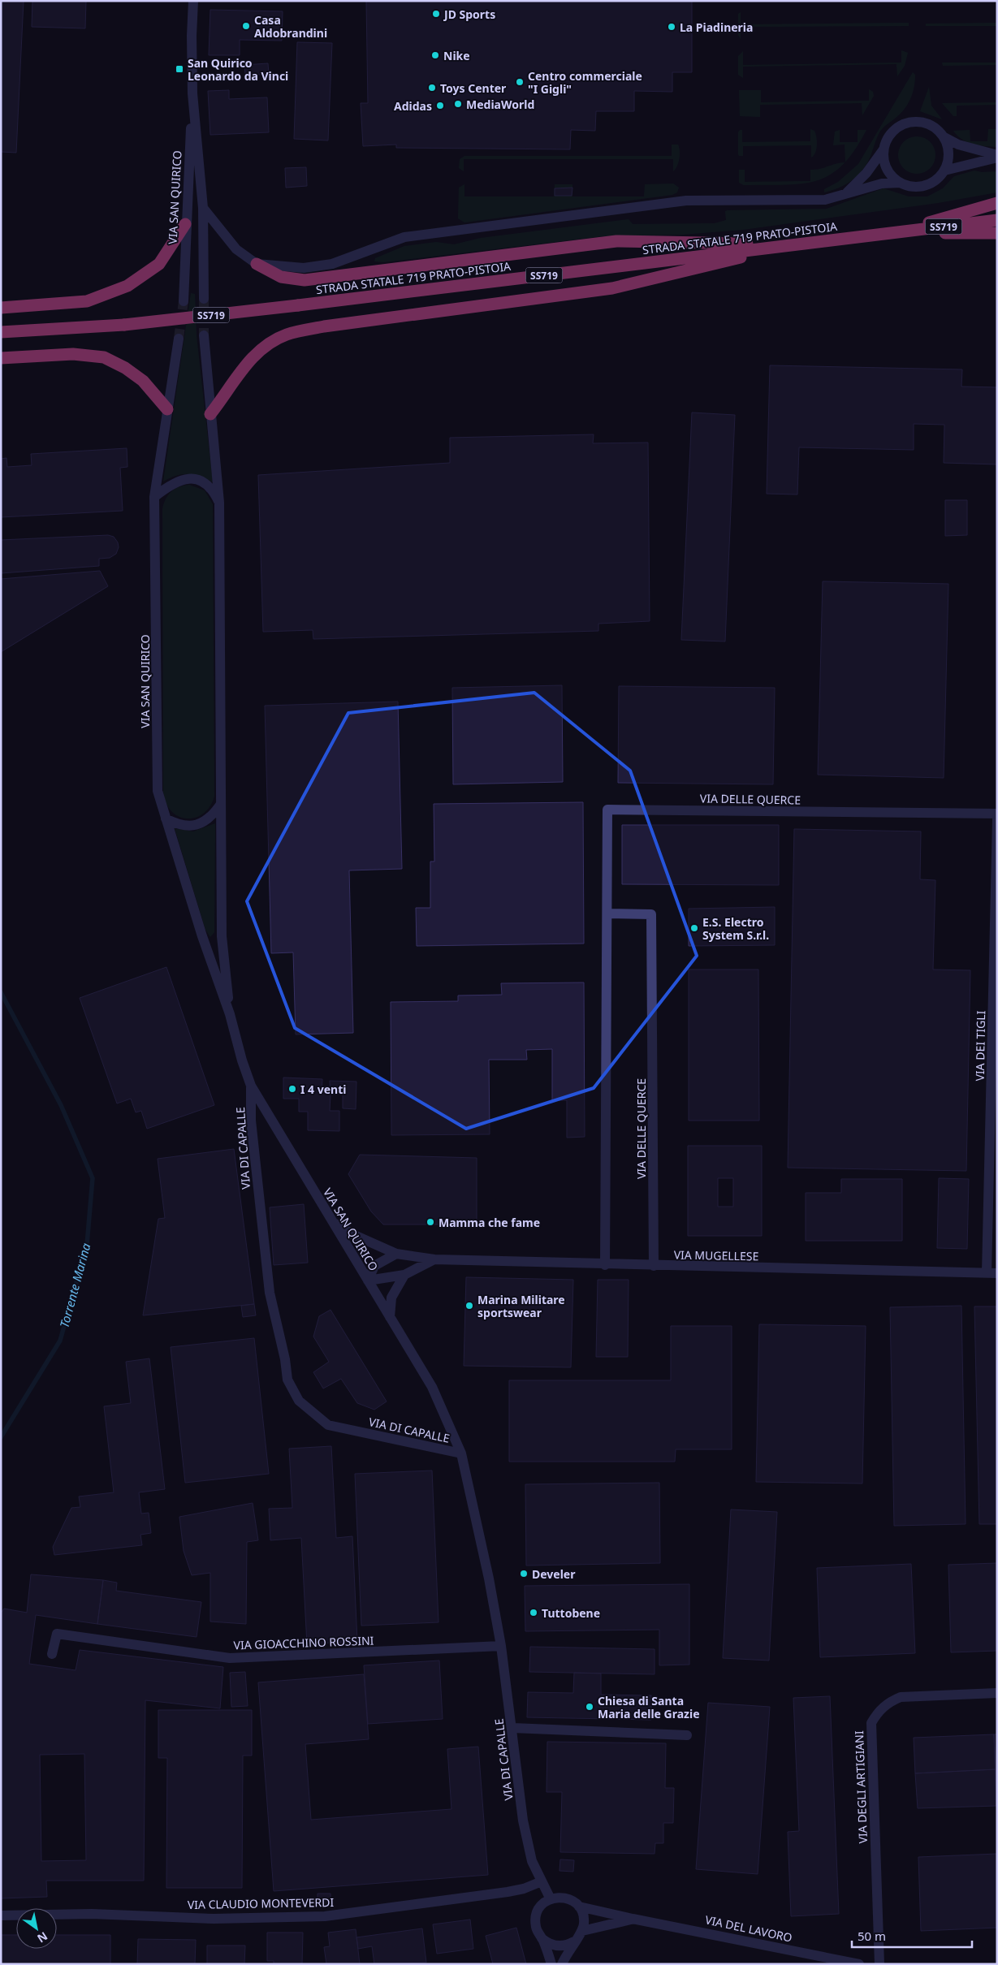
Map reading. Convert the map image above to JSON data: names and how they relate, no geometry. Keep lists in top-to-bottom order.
{
  "streets": {
    "highway": ["SS719", "STRADA STATALE 719 PRATO-PISTOIA"],
    "street": [
      "VIA SAN QUIRICO",
      "VIA DELLE QUERCE",
      "VIA DEI TIGLI",
      "VIA DI CAPALLE",
      "VIA MUGELLESE",
      "VIA GIOACCHINO ROSSINI",
      "VIA DEGLI ARTIGIANI",
      "VIA CLAUDIO MONTEVERDI",
      "VIA DEL LAVORO"
    ]
  },
  "crossings": [
    ["VIA SAN QUIRICO", "VIA DI CAPALLE"],
    ["VIA SAN QUIRICO", "VIA MUGELLESE"],
    ["VIA DELLE QUERCE", "VIA MUGELLESE"],
    ["VIA DEI TIGLI", "VIA MUGELLESE"],
    ["VIA DI CAPALLE", "VIA GIOACCHINO ROSSINI"],
    ["VIA DI CAPALLE", "VIA CLAUDIO MONTEVERDI"],
    ["VIA DI CAPALLE", "VIA DEL LAVORO"]
  ],
  "water": ["Torrente Marina"],
  "places": {
    "other": [
      "JD Sports",
      "Casa Aldobrandini",
      "La Piadineria",
      "Nike",
      "Centro commerciale \"I Gigli\"",
      "Toys Center",
      "MediaWorld",
      "Adidas",
      "E.S. Electro System S.r.l.",
      "I 4 venti",
      "Mamma che fame",
      "Marina Militare sportswear",
      "Develer",
      "Tuttobene",
      "Chiesa di Santa Maria delle Grazie"
    ],
    "transit": ["San Quirico Leonardo da Vinci"]
  },
  "scale_bar": "50 m",
  "north": "bottom right"
}
